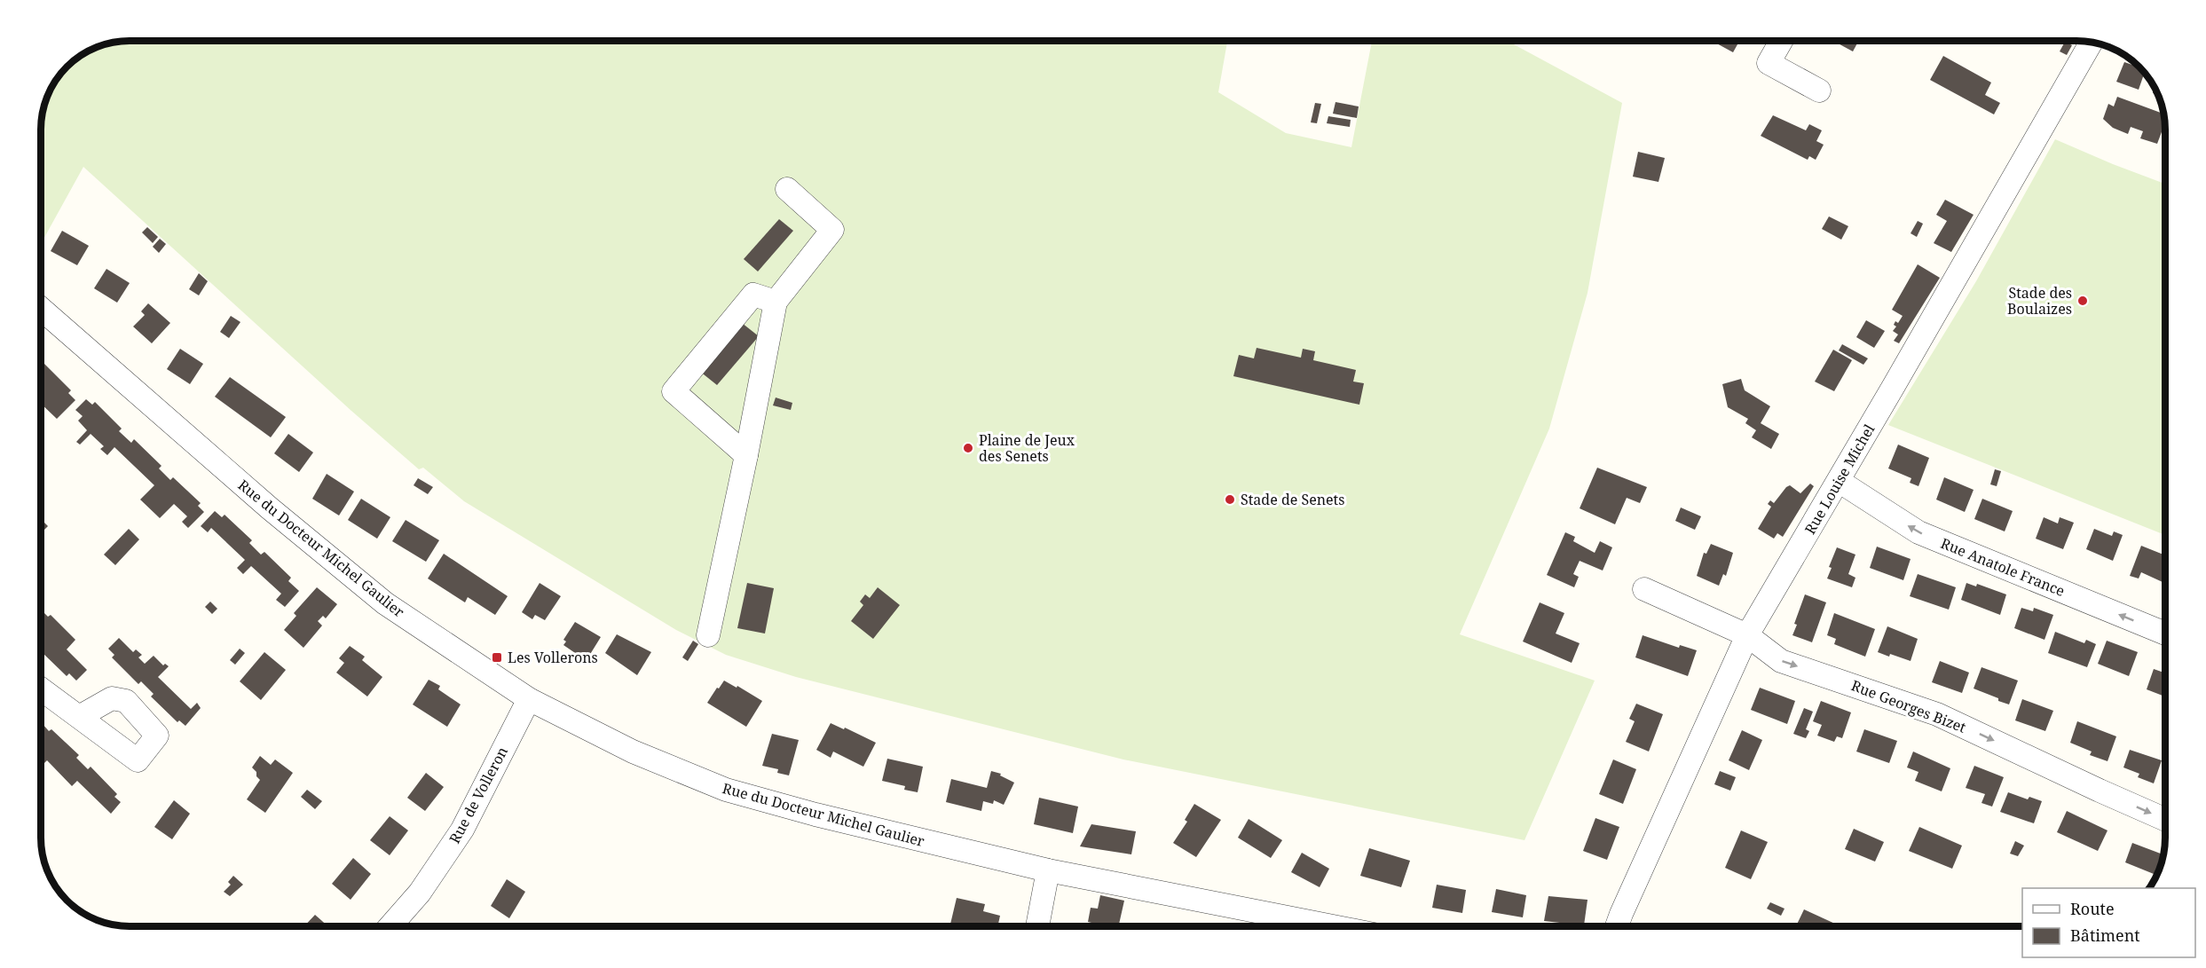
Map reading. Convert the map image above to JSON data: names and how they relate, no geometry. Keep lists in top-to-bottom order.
{
  "streets": {
    "street": [
      "Rue Louise Michel",
      "Rue du Docteur Michel Gaulier",
      "Rue Anatole France",
      "Rue Georges Bizet",
      "Rue de Volleron"
    ]
  },
  "crossings": [
    ["Rue Louise Michel", "Rue Anatole France"],
    ["Rue Louise Michel", "Rue Georges Bizet"],
    ["Rue du Docteur Michel Gaulier", "Rue de Volleron"]
  ],
  "one_way": ["Rue Anatole France", "Rue Georges Bizet"],
  "places": {
    "other": ["Stade des Boulaizes", "Plaine de Jeux des Senets", "Stade de Senets"],
    "transit": ["Les Vollerons"]
  },
  "legend": ["Route", "Bâtiment"]
}
